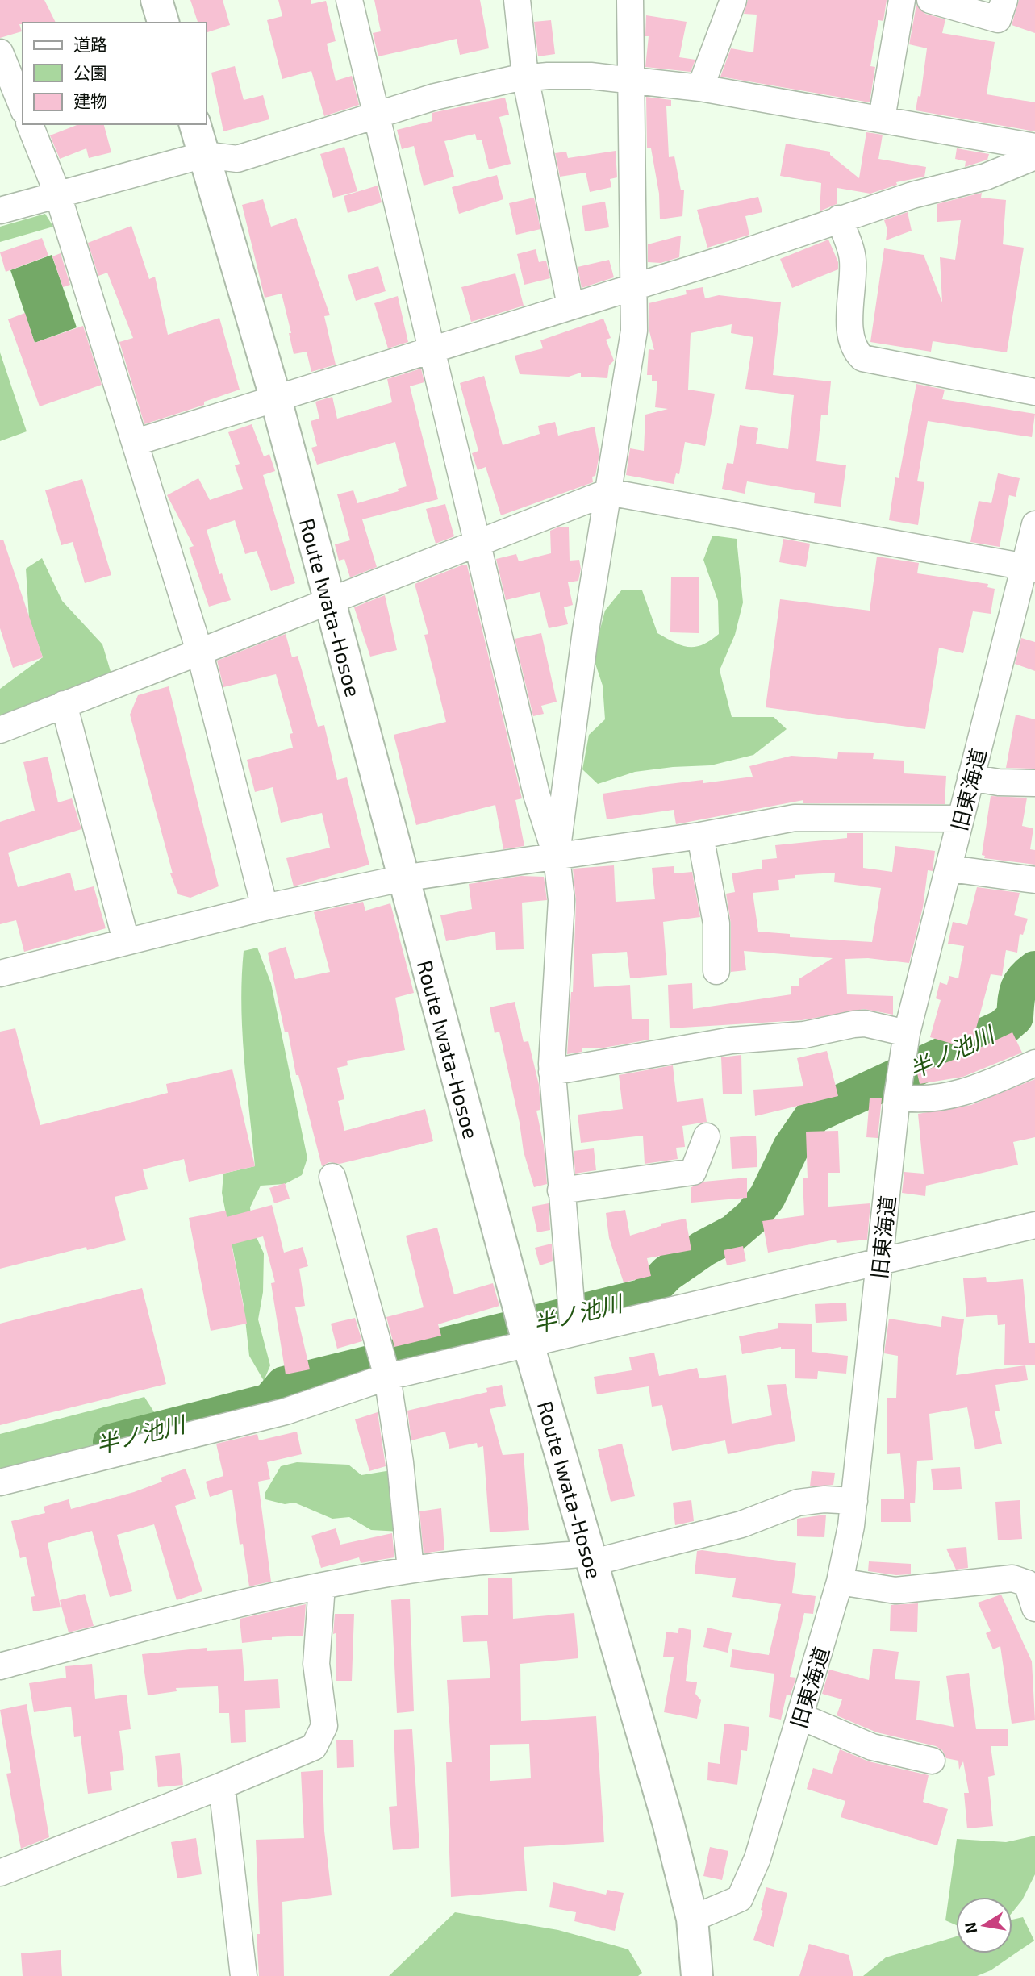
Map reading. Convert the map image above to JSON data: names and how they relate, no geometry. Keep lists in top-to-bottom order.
{
  "streets": {
    "main road": ["Route Iwata-Hosoe"],
    "street": ["旧東海道"]
  },
  "crossings": [
    ["Route Iwata-Hosoe", "旧東海道"]
  ],
  "water": ["半ノ池川"],
  "legend": ["道路", "公園", "建物"],
  "north": "left"
}
